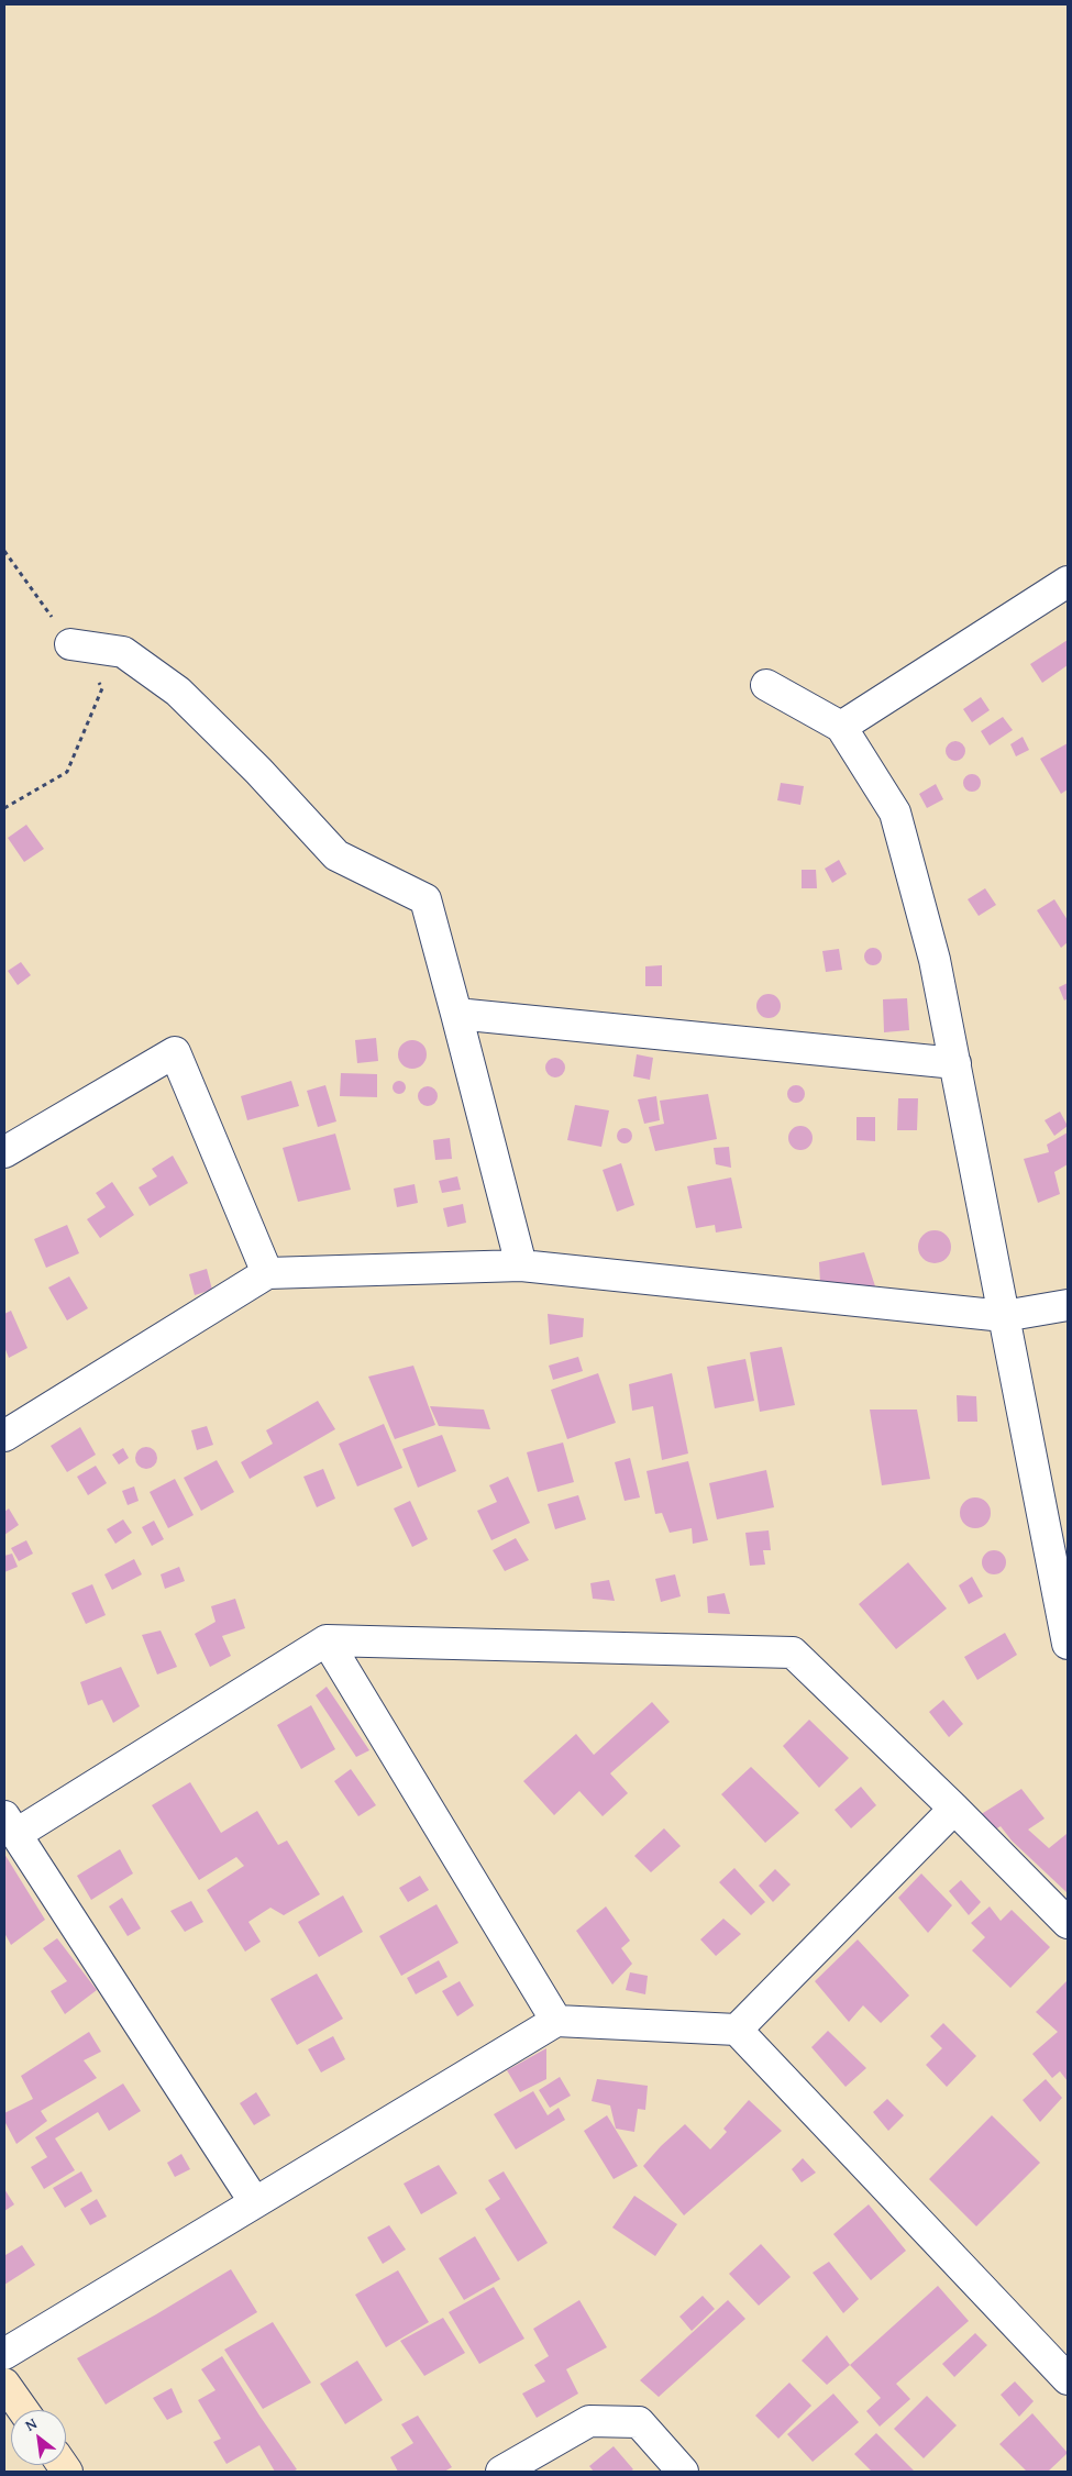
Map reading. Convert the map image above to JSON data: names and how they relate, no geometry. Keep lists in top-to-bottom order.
{
  "north": "top left"
}
